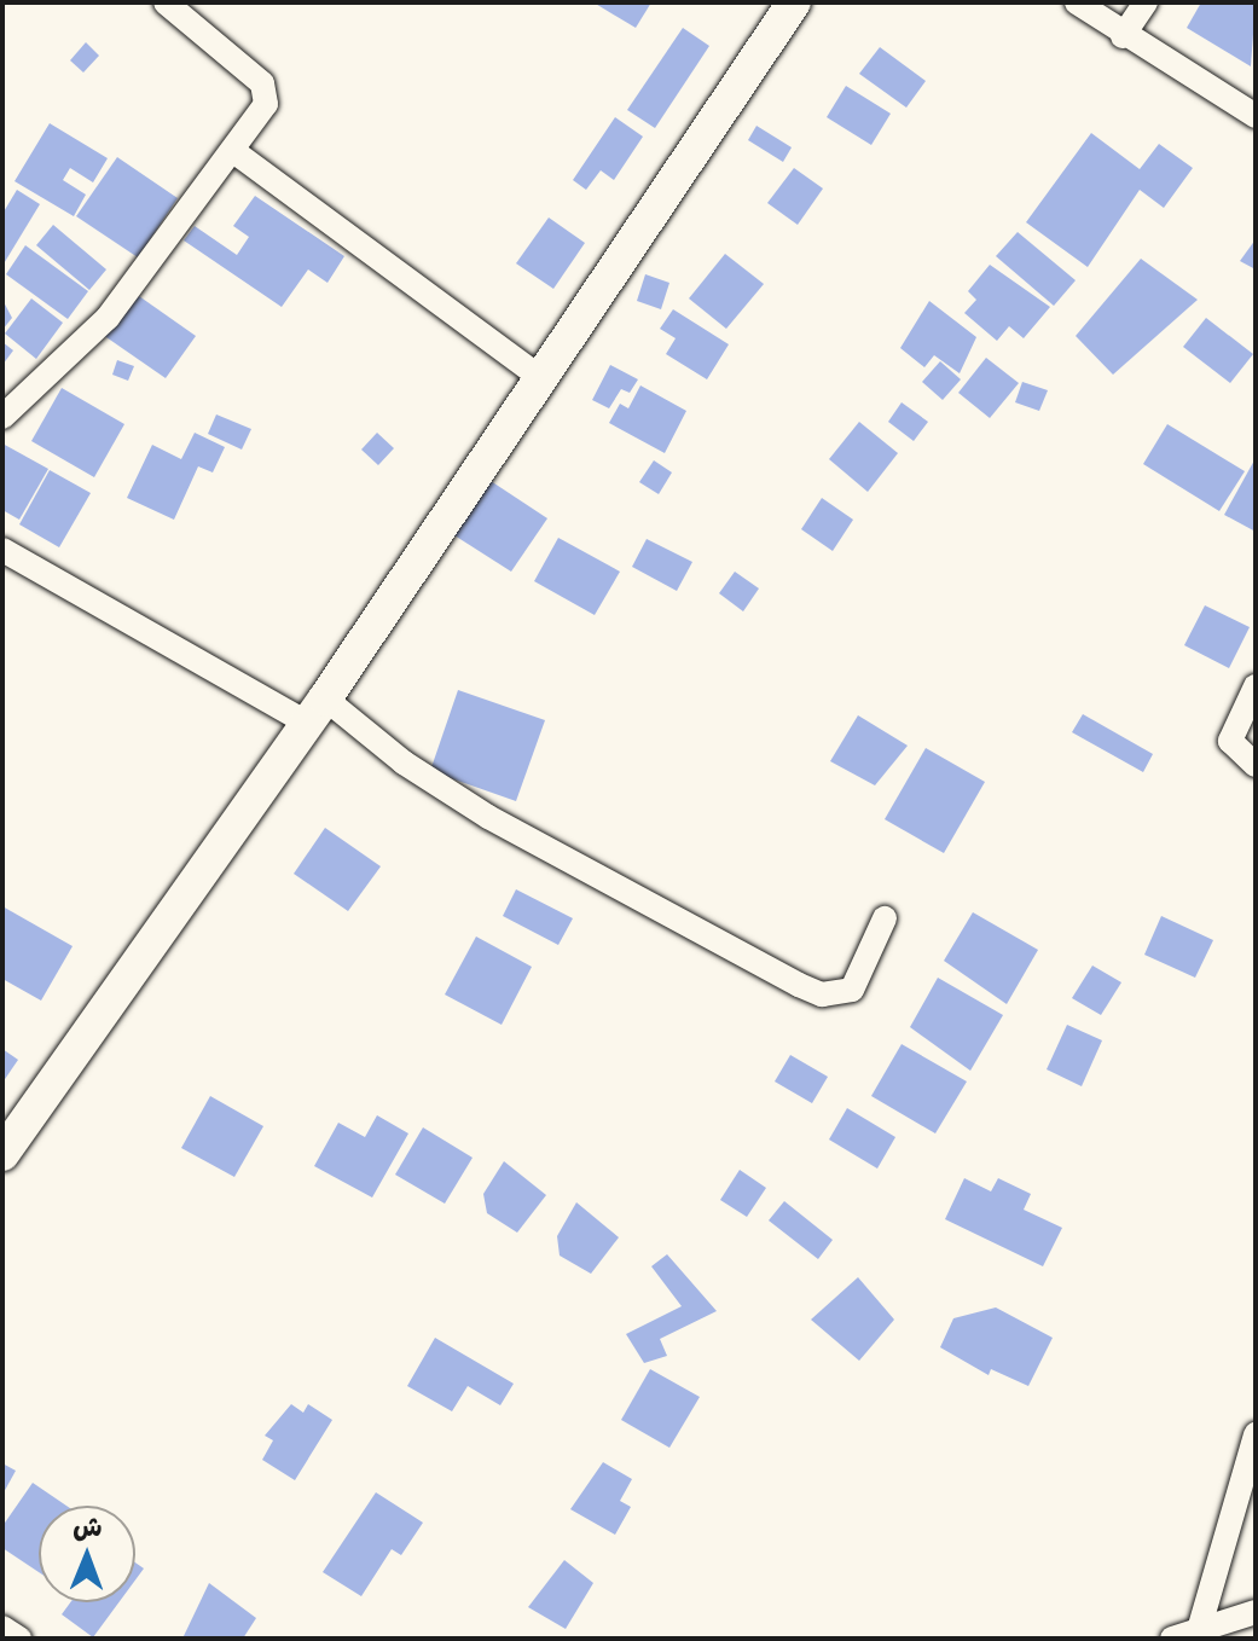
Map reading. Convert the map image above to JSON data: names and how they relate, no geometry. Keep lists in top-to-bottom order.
{
  "north": "top"
}
